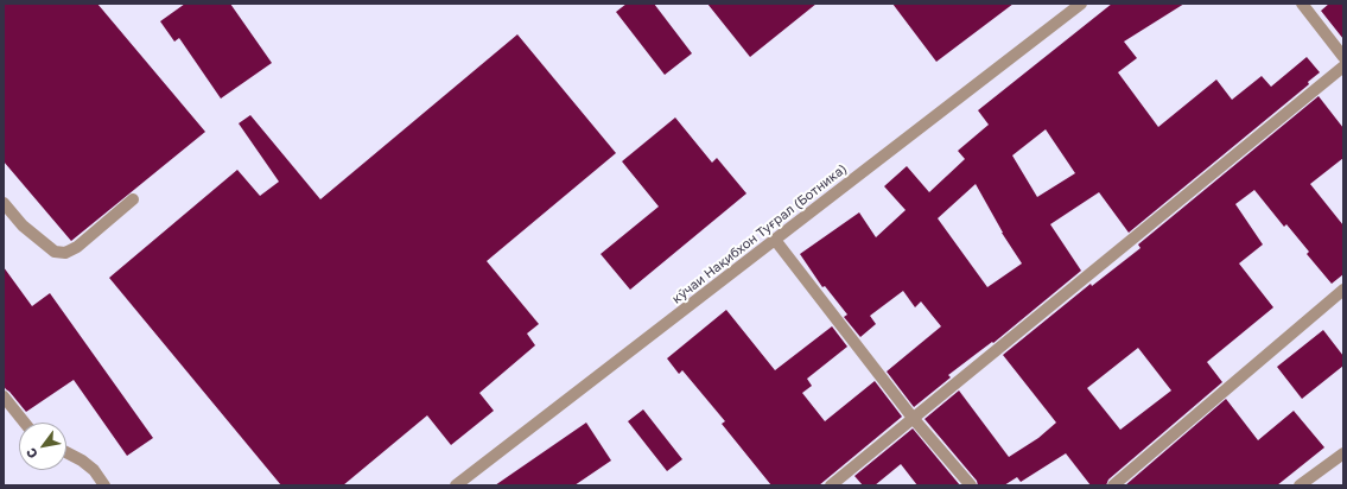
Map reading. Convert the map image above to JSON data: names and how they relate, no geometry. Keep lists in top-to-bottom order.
{
  "streets": {
    "street": ["кӯчаи Нақибхон Туғрал (Ботника)"]
  },
  "north": "bottom left"
}
